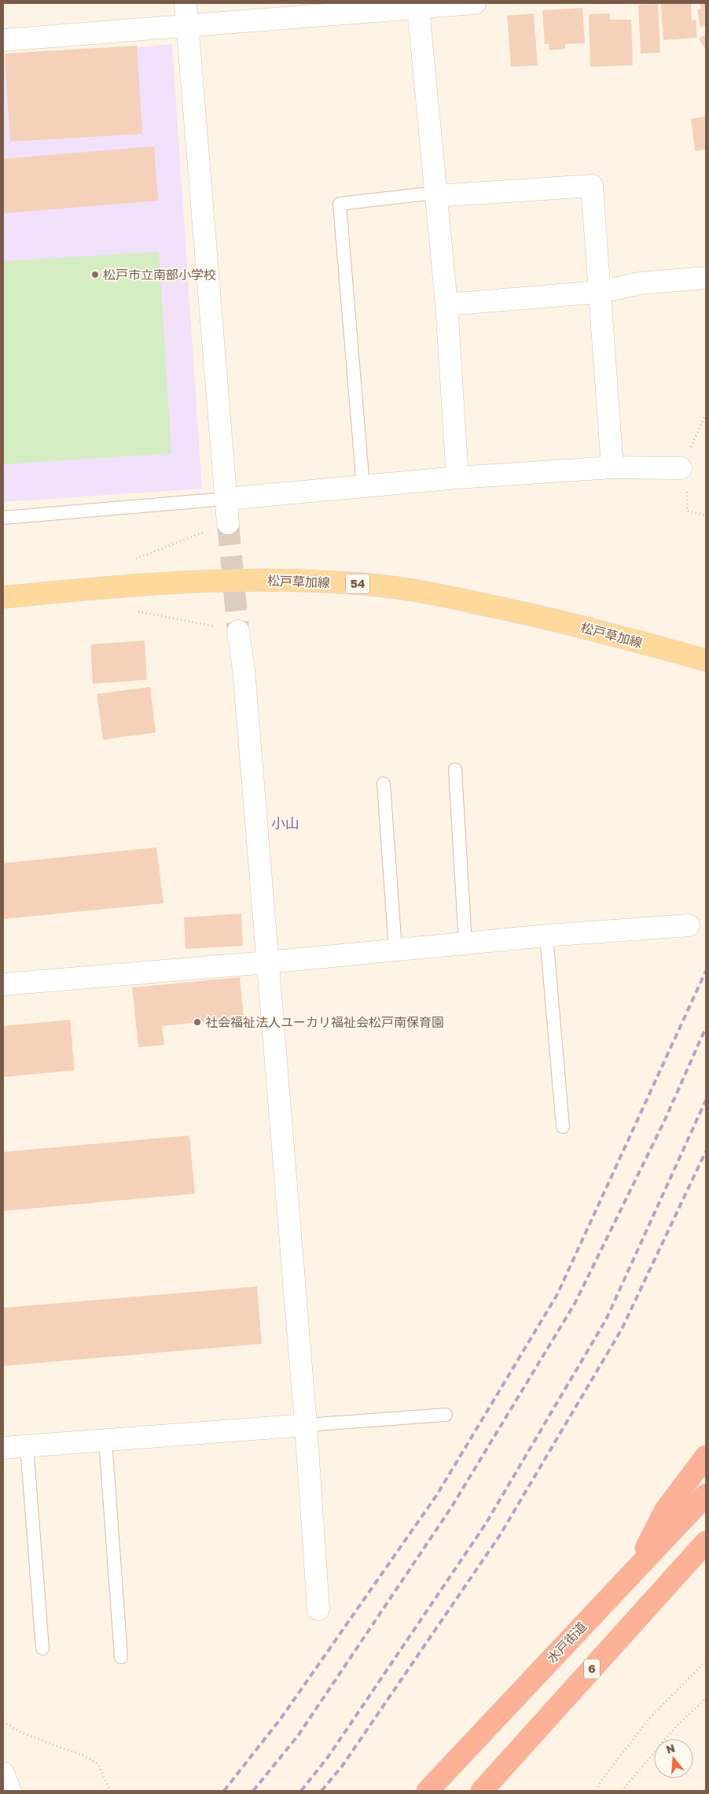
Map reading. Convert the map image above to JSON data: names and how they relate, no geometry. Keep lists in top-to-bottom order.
{
  "streets": {
    "highway": ["水戸街道", "6"],
    "main road": ["松戸草加線", "54"]
  },
  "districts": ["小山"],
  "places": ["松戸市立南部小学校", "社会福祉法人ユーカリ福祉会松戸南保育園"],
  "north": "top"
}
